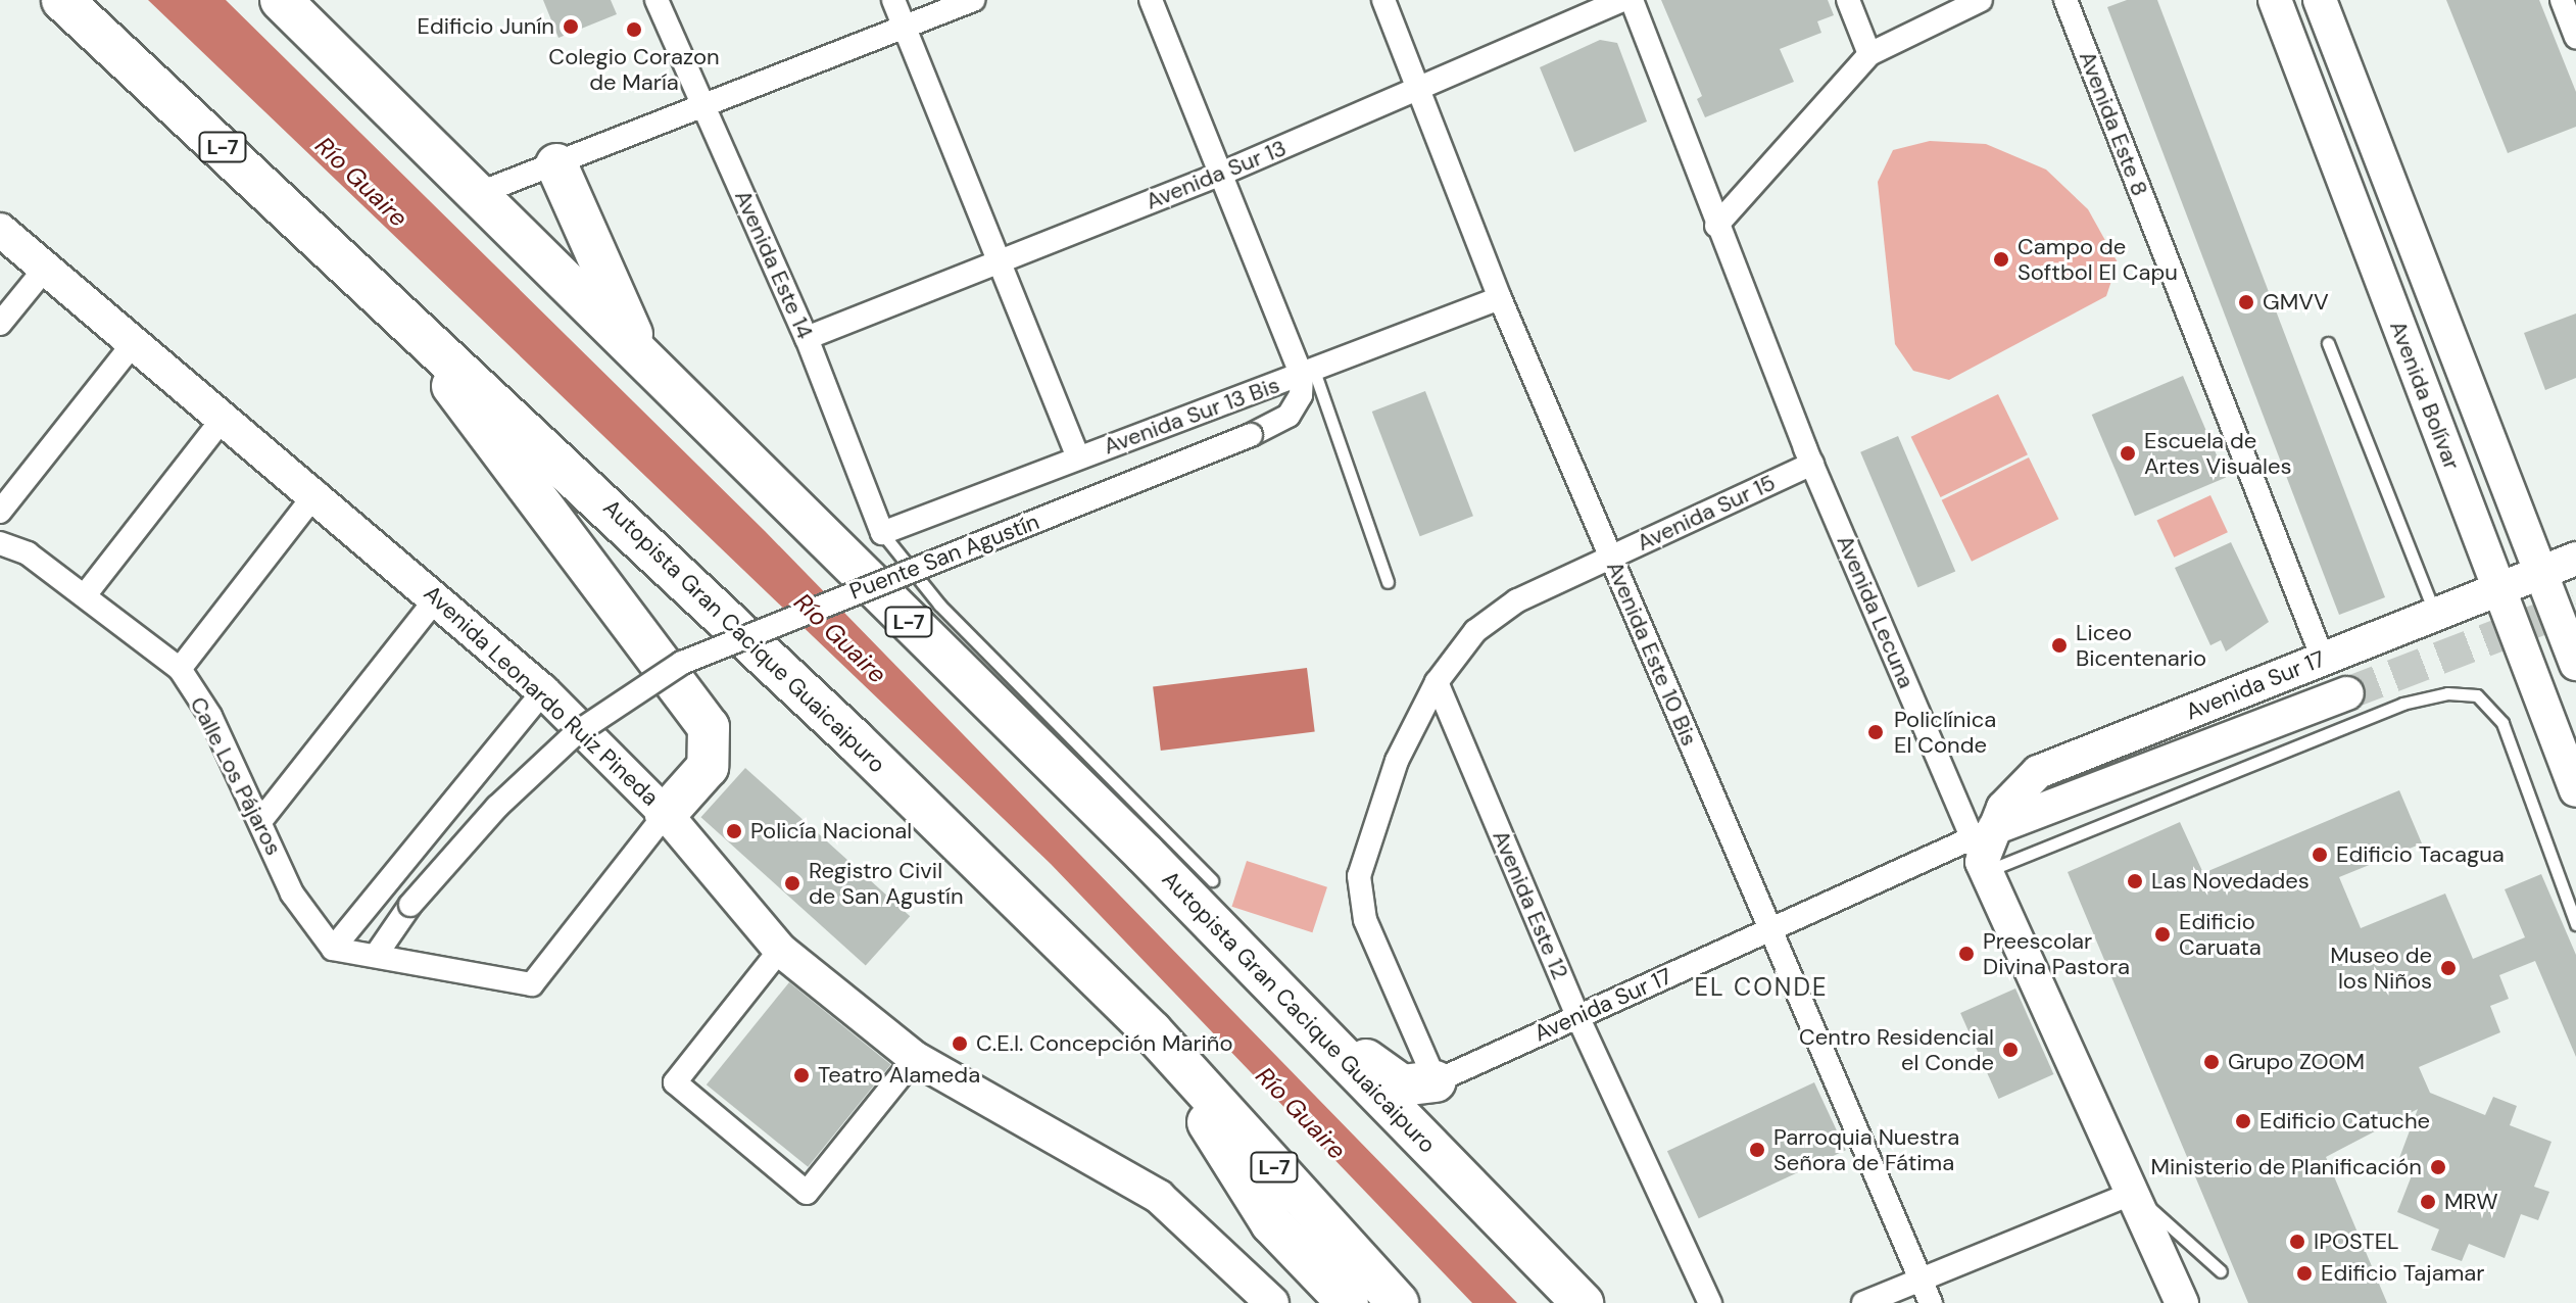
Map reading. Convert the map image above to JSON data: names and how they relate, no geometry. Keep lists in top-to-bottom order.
{
  "streets": {
    "highway": ["L-7", "Autopista Gran Cacique Guaicaipuro"],
    "main road": [
      "Avenida Bolívar",
      "Avenida Lecuna",
      "Avenida Sur 17",
      "Avenida Leonardo Ruiz Pineda"
    ],
    "street": [
      "Avenida Este 8",
      "Avenida Sur 13",
      "Avenida Este 14",
      "Avenida Sur 13 Bis",
      "Avenida Sur 15",
      "Puente San Agustín",
      "Avenida Este 10 Bis",
      "Calle Los Pájaros",
      "Avenida Este 12"
    ]
  },
  "crossings": [
    ["Avenida Este 8", "Avenida Sur 17"],
    ["Avenida Sur 13", "Avenida Este 14"],
    ["Avenida Sur 13", "Avenida Este 10 Bis"],
    ["Avenida Este 14", "Avenida Sur 13 Bis"],
    ["Avenida Bolívar", "Avenida Sur 17"],
    ["Avenida Sur 13 Bis", "Puente San Agustín"],
    ["Avenida Sur 13 Bis", "Avenida Este 10 Bis"],
    ["Avenida Sur 15", "Avenida Lecuna"],
    ["Avenida Sur 15", "Avenida Este 10 Bis"],
    ["Avenida Sur 15", "Avenida Sur 17"],
    ["Avenida Sur 15", "Avenida Este 12"],
    ["Avenida Lecuna", "Avenida Sur 17"],
    ["Avenida Este 10 Bis", "Avenida Sur 17"],
    ["Avenida Sur 17", "Avenida Este 12"]
  ],
  "districts": ["EL CONDE"],
  "water": ["Río Guaire"],
  "places": [
    "Edificio Junín",
    "Colegio Corazon de María",
    "Campo de Softbol El Capu",
    "GMVV",
    "Escuela de Artes Visuales",
    "Liceo Bicentenario",
    "Policlínica El Conde",
    "Policía Nacional",
    "Edificio Tacagua",
    "Las Novedades",
    "Registro Civil de San Agustín",
    "Edificio Caruata",
    "Preescolar Divina Pastora",
    "Museo de los Niños",
    "C.E.I. Concepción Mariño",
    "Centro Residencial el Conde",
    "Grupo ZOOM",
    "Teatro Alameda",
    "Edificio Catuche",
    "Parroquia Nuestra Señora de Fátima",
    "Ministerio de Planificación",
    "MRW",
    "IPOSTEL",
    "Edificio Tajamar"
  ]
}
